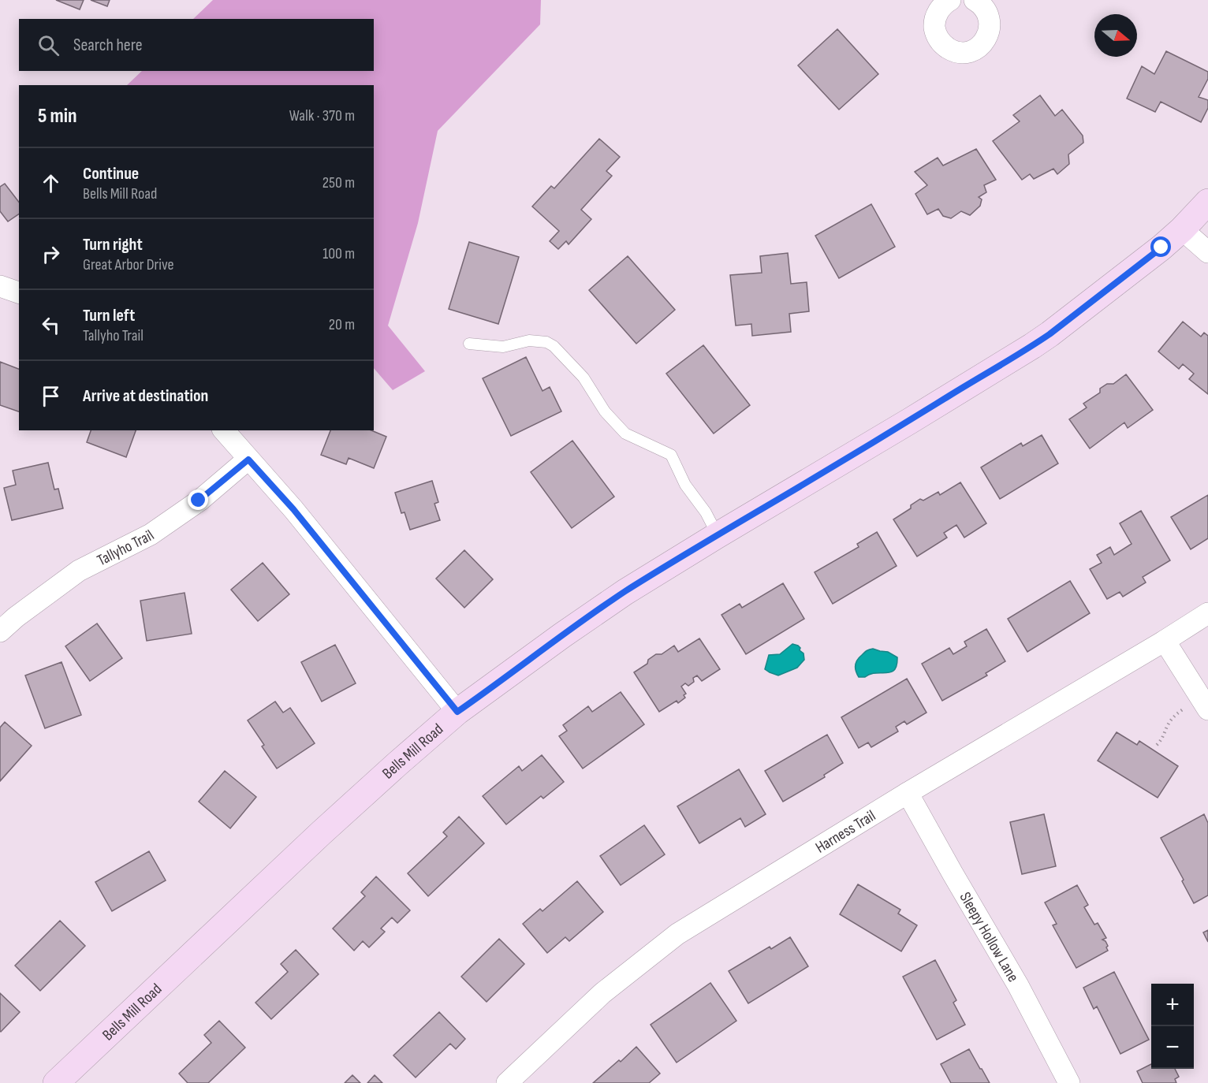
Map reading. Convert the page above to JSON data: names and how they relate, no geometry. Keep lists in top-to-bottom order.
{
  "streets": {
    "street": [
      "Tallyho Trail",
      "Bells Mill Road",
      "Harness Trail",
      "Sleepy Hollow Lane"
    ]
  },
  "crossings": [
    ["Harness Trail", "Sleepy Hollow Lane"]
  ],
  "north": "right",
  "page": {
    "search": "Search here",
    "heading": ["5 min", "Walk · 370 m"],
    "list": [
      ["Continue", "Bells Mill Road", "250 m"],
      ["Turn right", "Great Arbor Drive", "100 m"],
      ["Turn left", "Tallyho Trail", "20 m"],
      "Arrive at destination"
    ],
    "map_buttons": ["+", "−"]
  }
}
